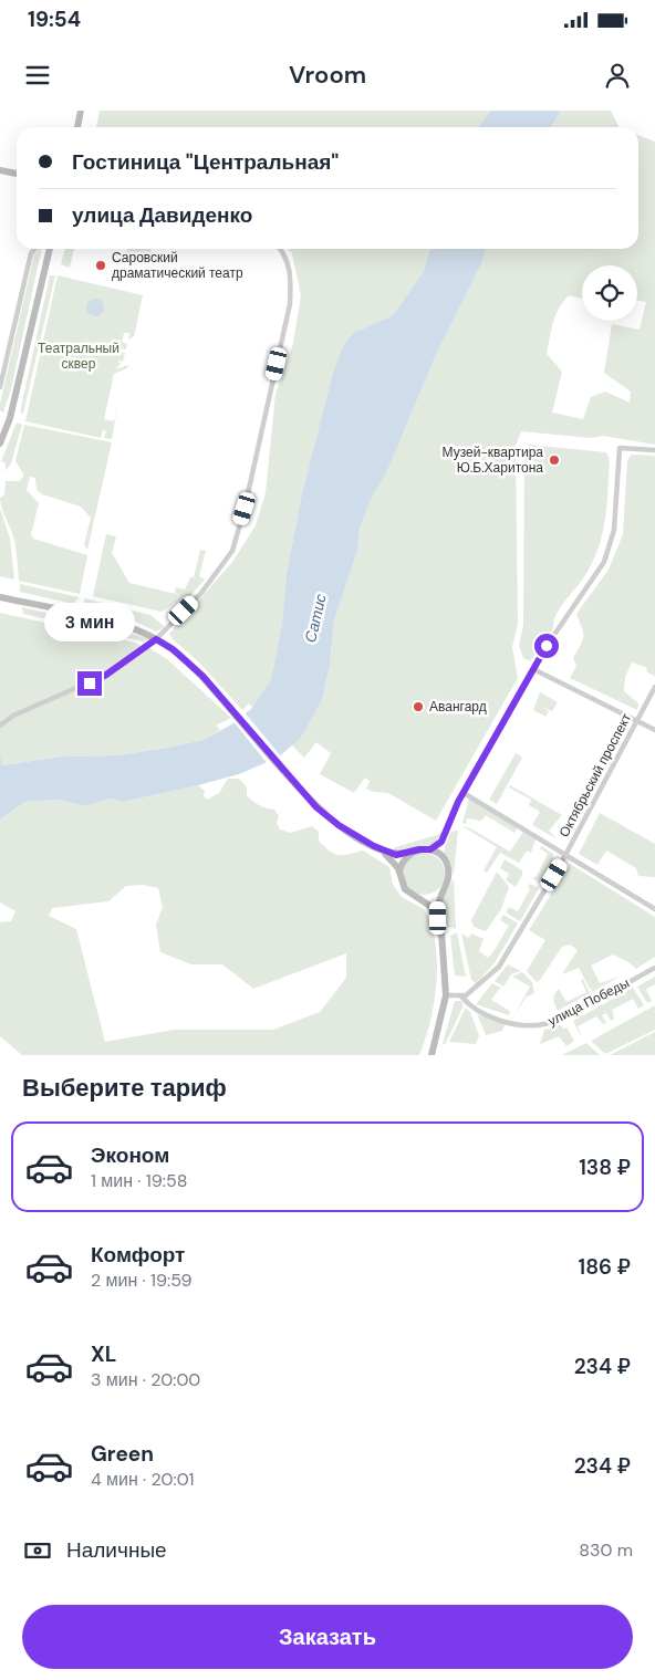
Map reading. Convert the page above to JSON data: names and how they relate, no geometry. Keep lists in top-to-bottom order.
{
  "streets": {
    "street": ["Октябрьский проспект", "улица Победы"]
  },
  "crossings": [
    ["Октябрьский проспект", "улица Победы"]
  ],
  "water": ["Сатис"],
  "parks": ["Театральный сквер"],
  "places": ["Саровский драматический театр", "Музей-квартира Ю.Б.Харитона", "Авангард"],
  "page": {
    "status": "19:54",
    "header": "Vroom",
    "banner": ["Гостиница \"Центральная\"", "улица Давиденко"],
    "bubble": "3 мин",
    "heading": "Выберите тариф",
    "list": [
      {
        "name": "Эконом",
        "note": "1 мин · 19:58",
        "value": "138 ₽"
      },
      {
        "name": "Комфорт",
        "note": "2 мин · 19:59",
        "value": "186 ₽"
      },
      {
        "name": "XL",
        "note": "3 мин · 20:00",
        "value": "234 ₽"
      },
      {
        "name": "Green",
        "note": "4 мин · 20:01",
        "value": "234 ₽"
      }
    ],
    "pay": ["Наличные", "830 m"],
    "buttons": "Заказать"
  }
}
